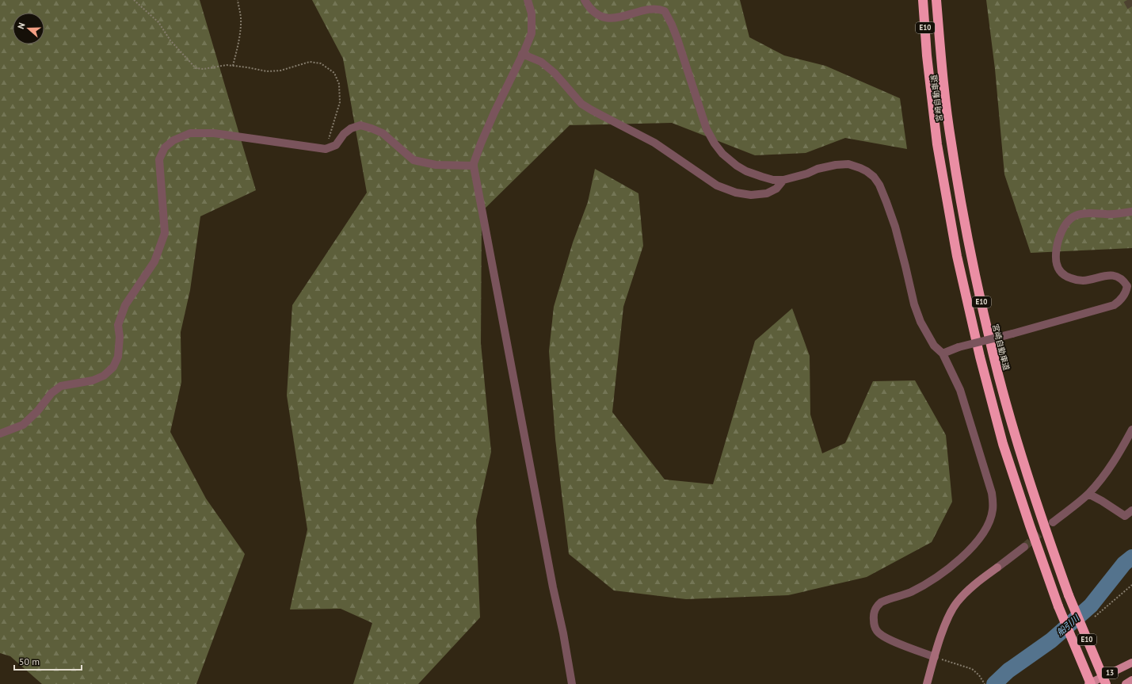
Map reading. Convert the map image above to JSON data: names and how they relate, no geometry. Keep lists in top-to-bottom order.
{
  "streets": {
    "highway": ["E10", "宮崎自動車道"],
    "main road": ["13"]
  },
  "water": ["船引川"],
  "scale_bar": "50 m",
  "north": "left"
}
